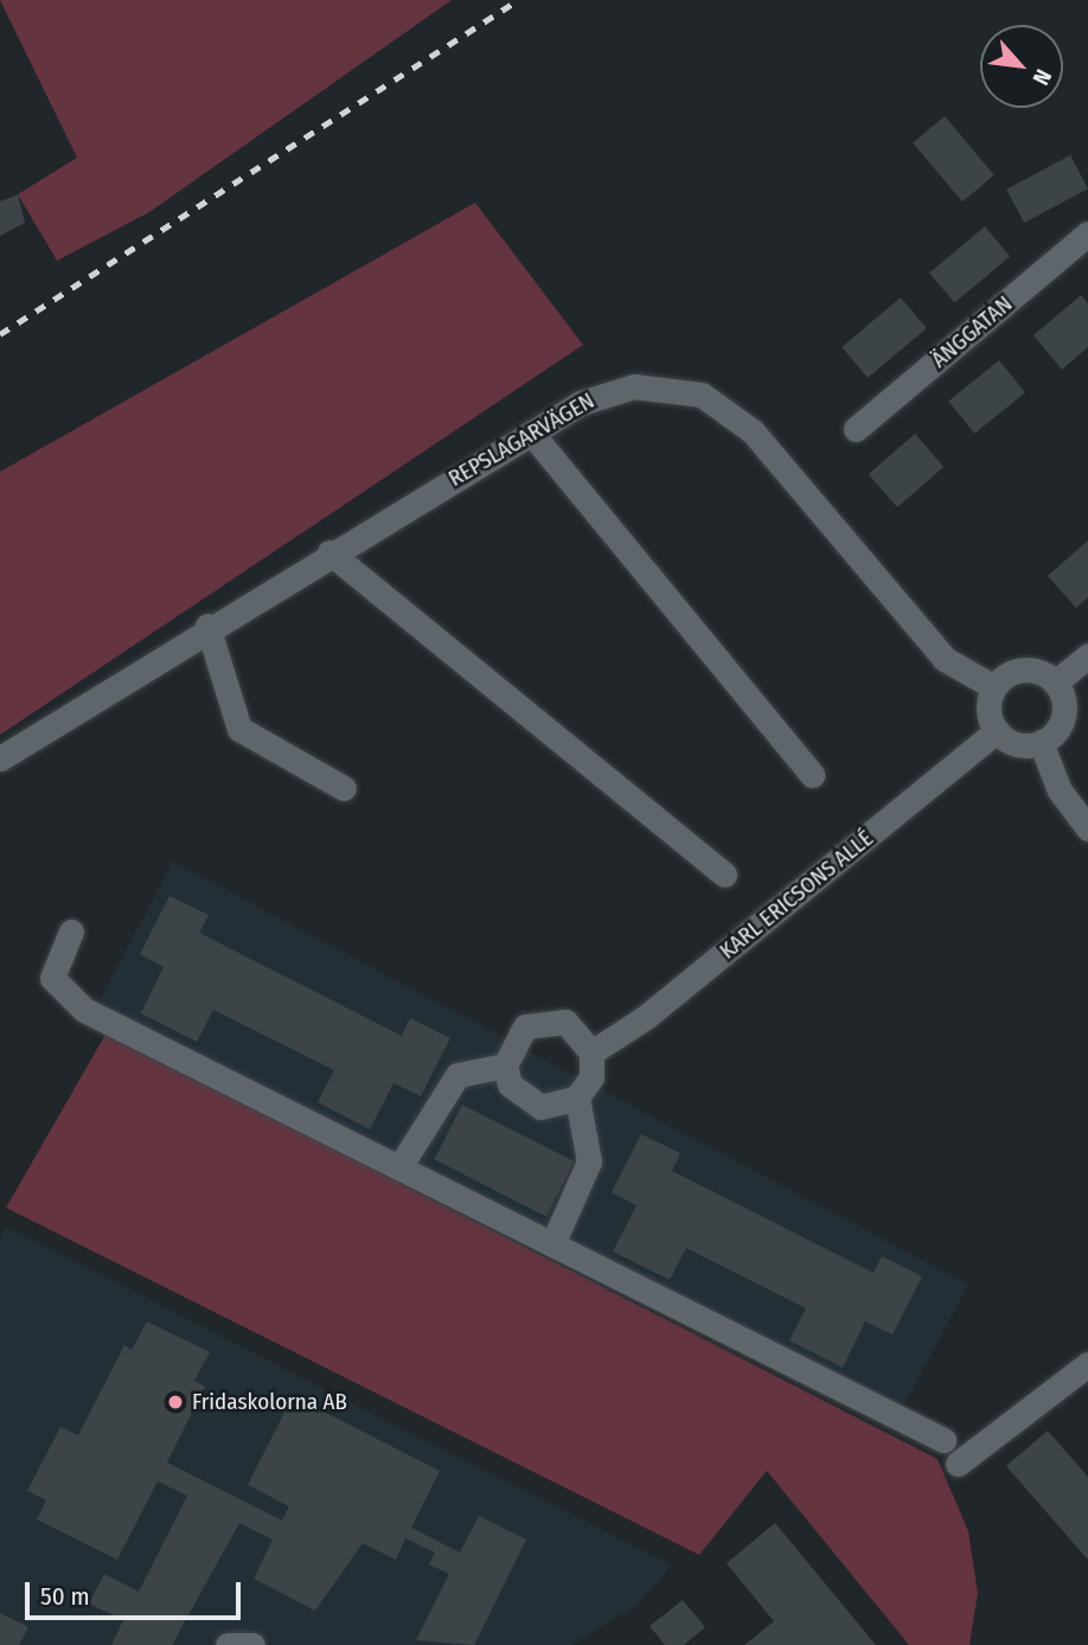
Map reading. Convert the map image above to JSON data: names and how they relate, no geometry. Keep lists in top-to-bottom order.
{
  "streets": {
    "street": ["ÄNGGATAN", "REPSLAGARVÄGEN", "KARL ERICSONS ALLÉ"]
  },
  "crossings": [
    ["REPSLAGARVÄGEN", "KARL ERICSONS ALLÉ"]
  ],
  "places": ["Fridaskolorna AB"],
  "scale_bar": "50 m",
  "north": "bottom right"
}
